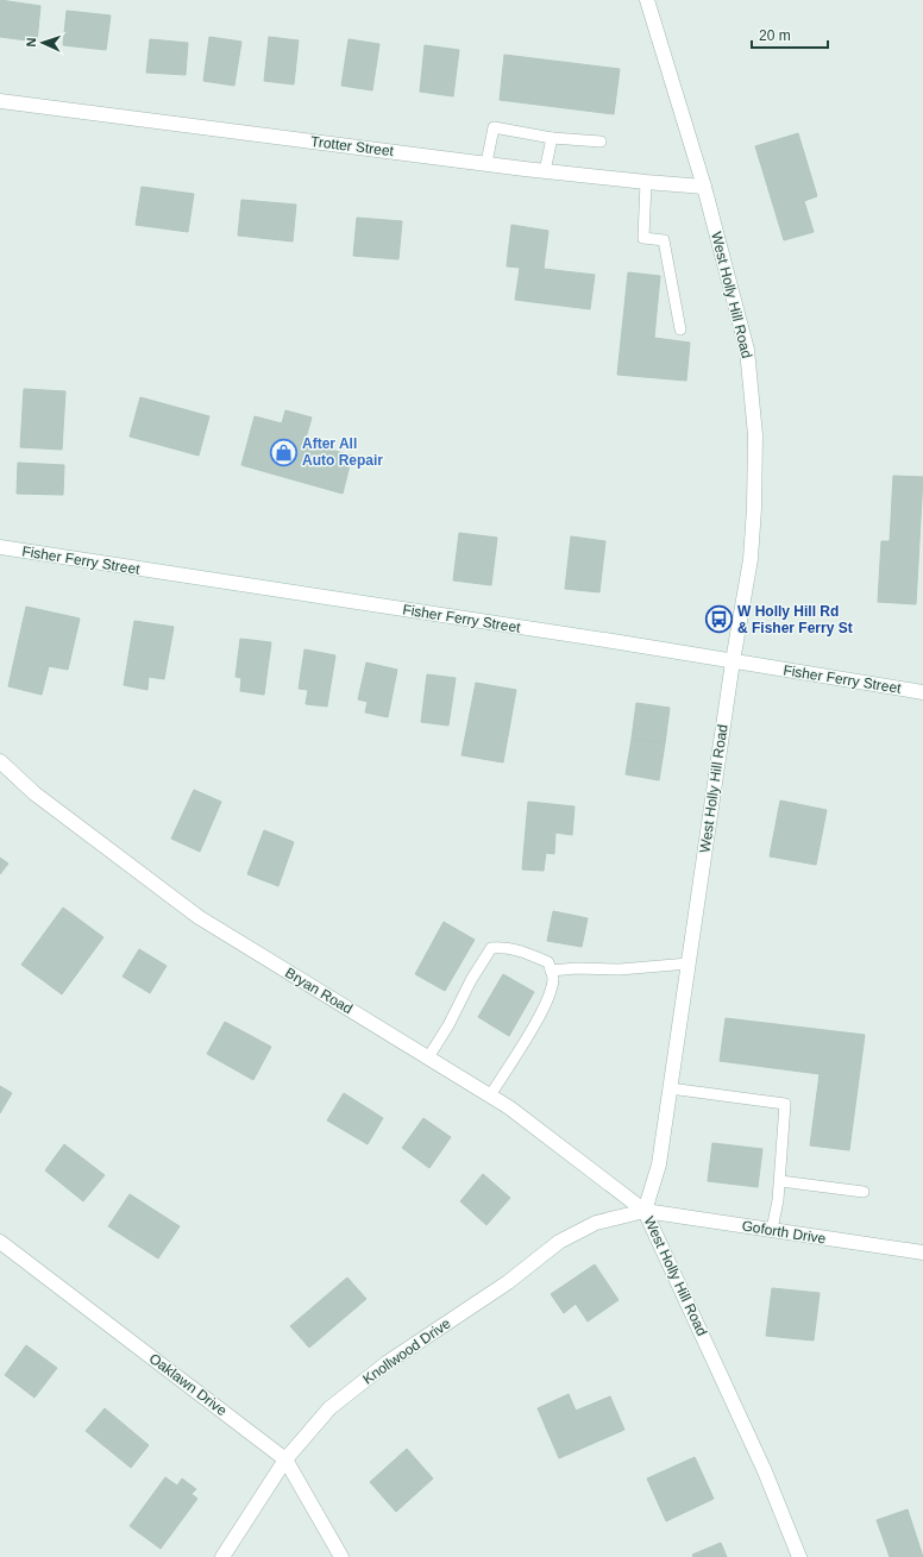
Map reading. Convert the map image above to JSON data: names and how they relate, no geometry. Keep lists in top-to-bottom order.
{
  "streets": {
    "street": [
      "Trotter Street",
      "West Holly Hill Road",
      "Fisher Ferry Street",
      "Bryan Road",
      "Goforth Drive",
      "Knollwood Drive",
      "Oaklawn Drive"
    ]
  },
  "crossings": [
    ["Trotter Street", "West Holly Hill Road"],
    ["West Holly Hill Road", "Fisher Ferry Street"],
    ["West Holly Hill Road", "Bryan Road"],
    ["West Holly Hill Road", "Goforth Drive"],
    ["West Holly Hill Road", "Knollwood Drive"],
    ["Bryan Road", "Goforth Drive"],
    ["Bryan Road", "Knollwood Drive"],
    ["Goforth Drive", "Knollwood Drive"],
    ["Knollwood Drive", "Oaklawn Drive"]
  ],
  "places": {
    "shop": ["After All Auto Repair"],
    "bus stop": ["W Holly Hill Rd & Fisher Ferry St"]
  },
  "scale_bar": "20 m",
  "north": "left"
}
